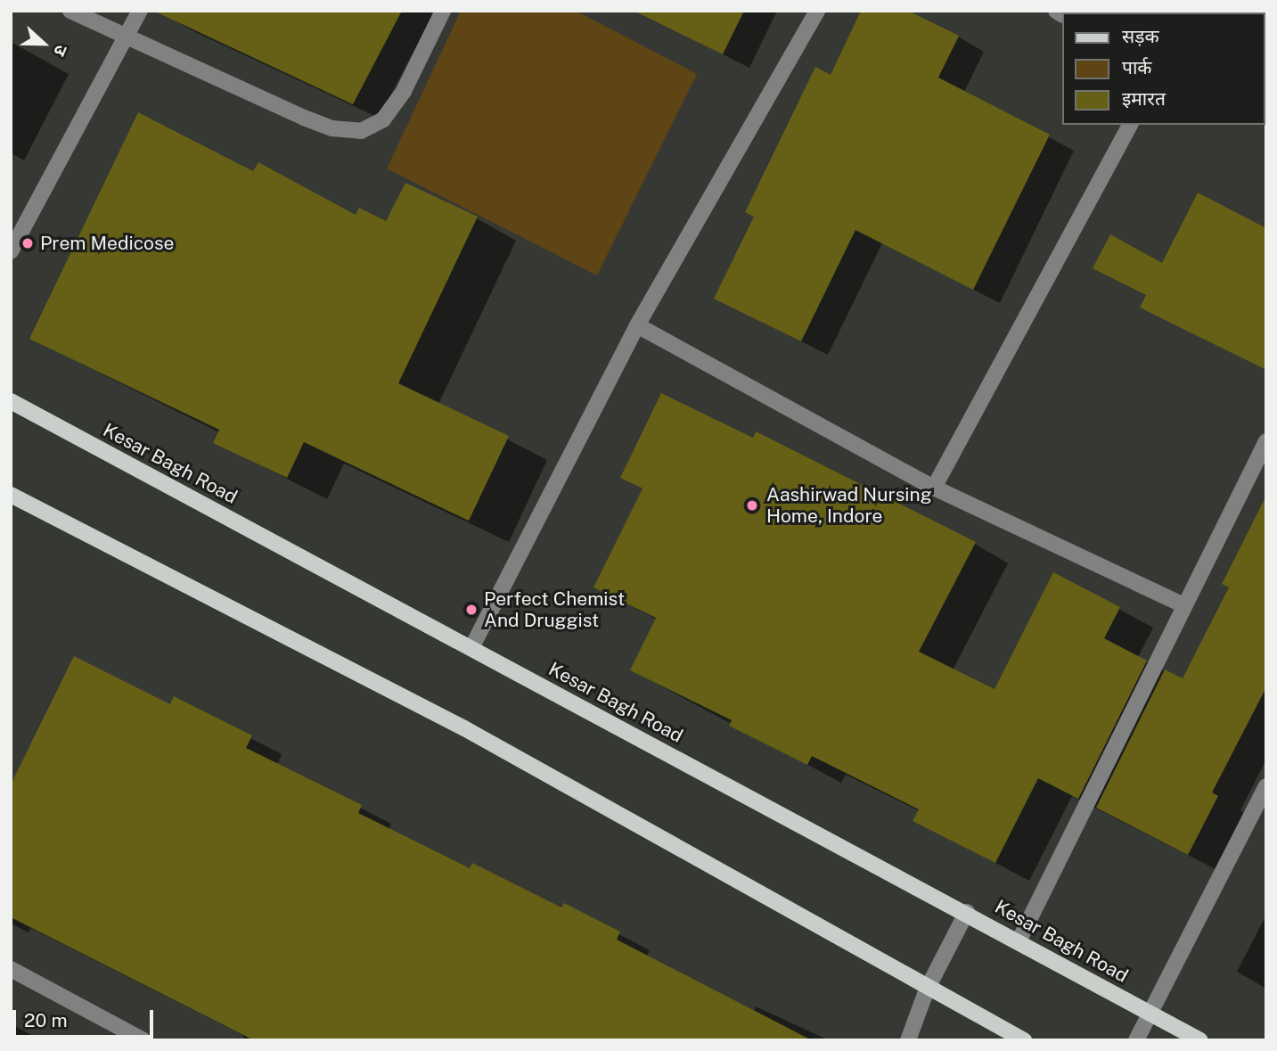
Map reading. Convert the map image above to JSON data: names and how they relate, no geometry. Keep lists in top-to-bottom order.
{
  "streets": {
    "main road": ["Kesar Bagh Road"]
  },
  "places": ["Prem Medicose", "Aashirwad Nursing Home, Indore", "Perfect Chemist And Druggist"],
  "legend": ["सड़क", "पार्क", "इमारत"],
  "scale_bar": "20 m",
  "north": "right"
}
